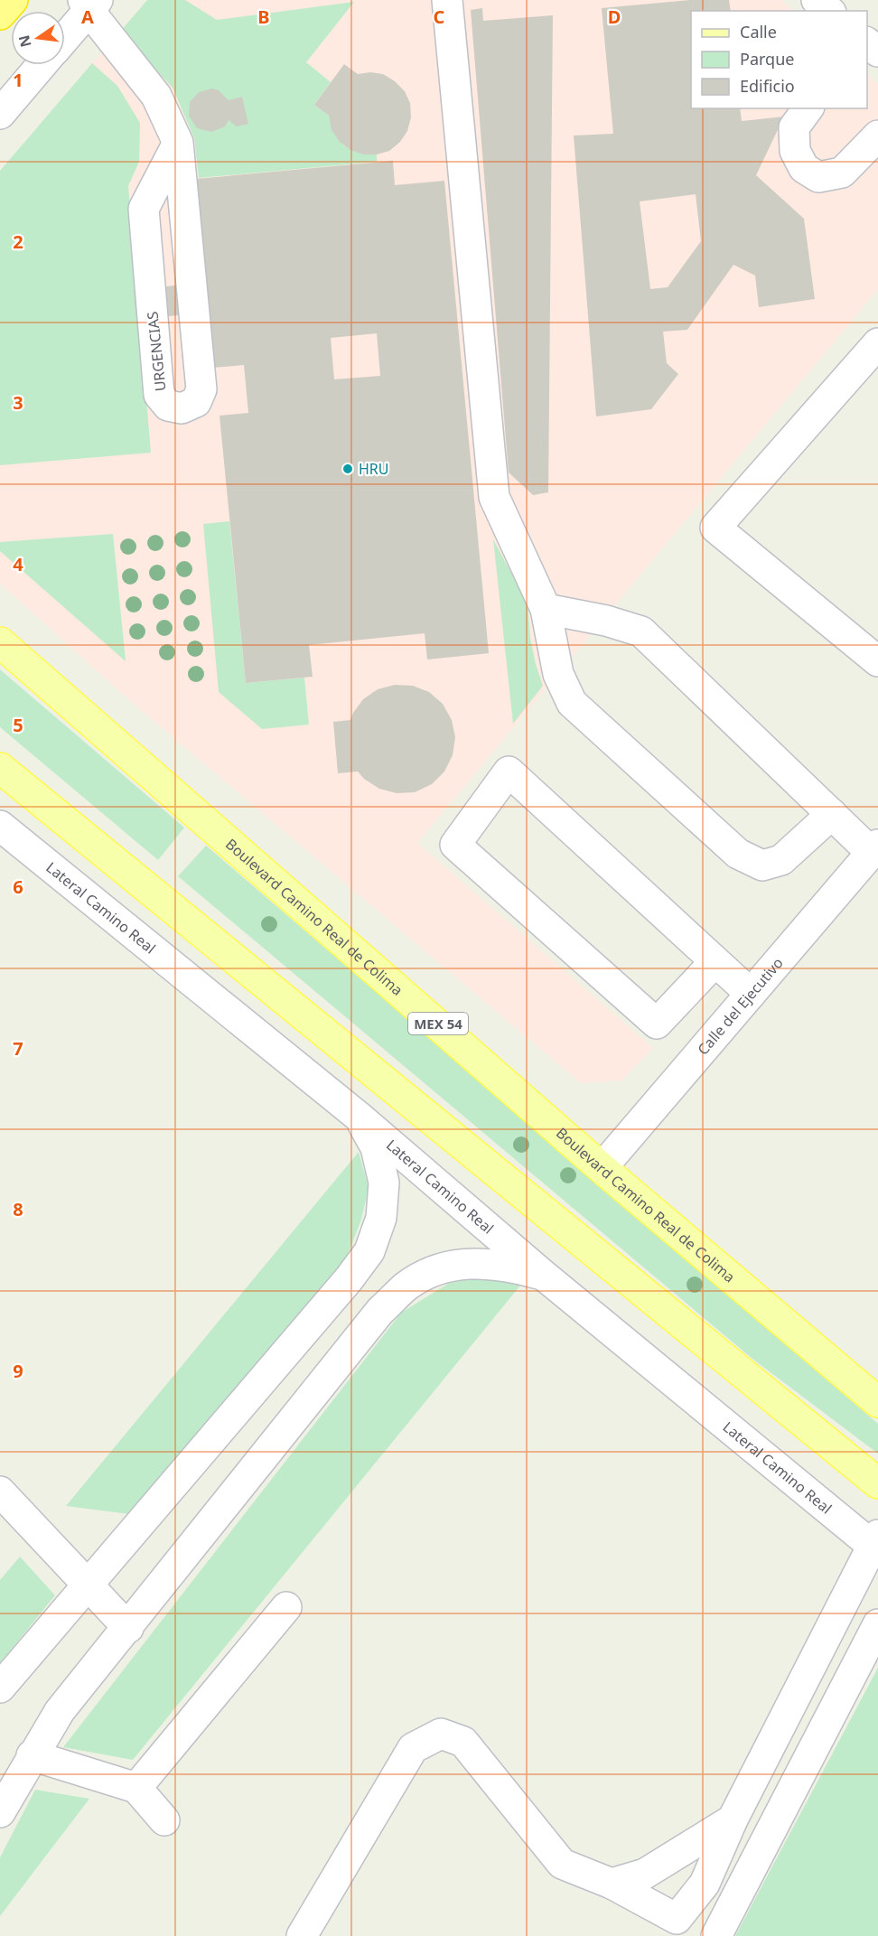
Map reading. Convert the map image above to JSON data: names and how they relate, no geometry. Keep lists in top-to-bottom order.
{
  "streets": {
    "main road": ["Boulevard Camino Real de Colima", "MEX 54"],
    "street": ["URGENCIAS", "Lateral Camino Real", "Calle del Ejecutivo"]
  },
  "crossings": [
    ["Boulevard Camino Real de Colima", "Calle del Ejecutivo"]
  ],
  "places": ["HRU"],
  "legend": ["Calle", "Parque", "Edificio"],
  "north": "left",
  "grid": {
    "columns": [
      "A",
      "B",
      "C",
      "D"
    ],
    "rows": [
      "1",
      "2",
      "3",
      "4",
      "5",
      "6",
      "7",
      "8",
      "9"
    ]
  }
}
